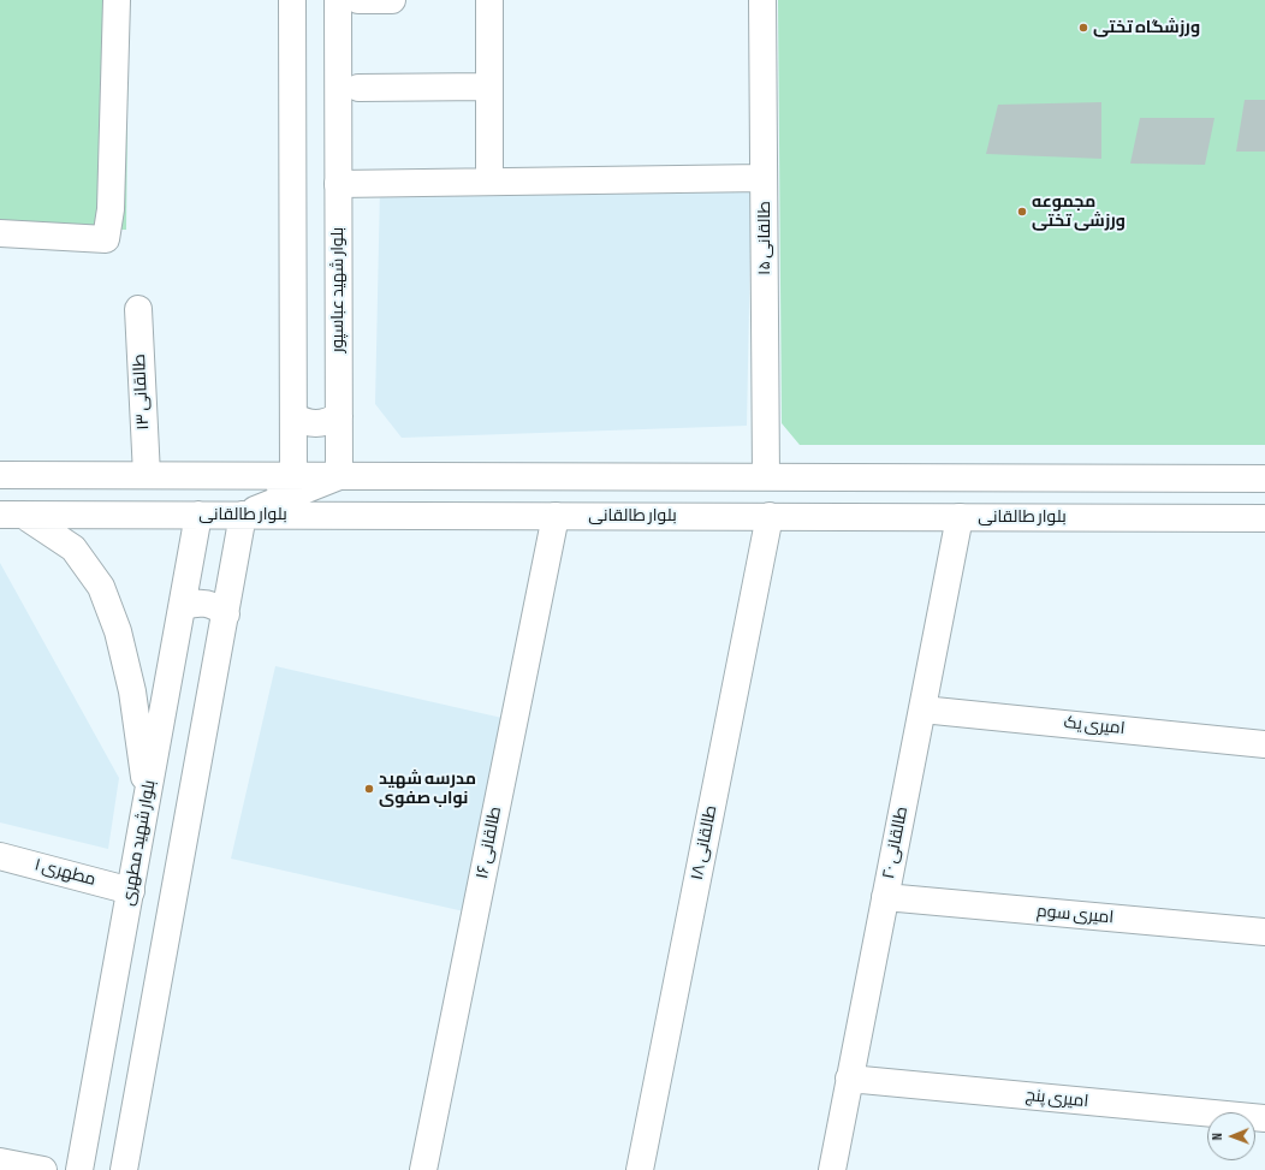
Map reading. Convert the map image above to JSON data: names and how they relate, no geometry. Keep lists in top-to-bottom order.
{
  "streets": {
    "main road": [
      "طالقانی ۱۵",
      "بلوار شهید عباسپور",
      "طالقانی ۱۳",
      "بلوار طالقانی",
      "امیری یک",
      "بلوار شهید مطهری",
      "طالقانی ۱۶",
      "طالقانی ۱۸",
      "طالقانی ۲۰",
      "مطهری ۱",
      "امیری سوم",
      "امیری پنج"
    ]
  },
  "crossings": [
    ["بلوار طالقانی", "بلوار شهید مطهری"],
    ["بلوار طالقانی", "طالقانی ۱۶"],
    ["بلوار طالقانی", "طالقانی ۱۸"],
    ["بلوار طالقانی", "طالقانی ۲۰"],
    ["امیری یک", "طالقانی ۲۰"],
    ["بلوار شهید مطهری", "مطهری ۱"],
    ["طالقانی ۲۰", "امیری سوم"],
    ["طالقانی ۲۰", "امیری پنج"]
  ],
  "places": ["ورزشگاه تختی", "مجموعه ورزشی تختی", "مدرسه شهید نواب صفوی"],
  "north": "left"
}
